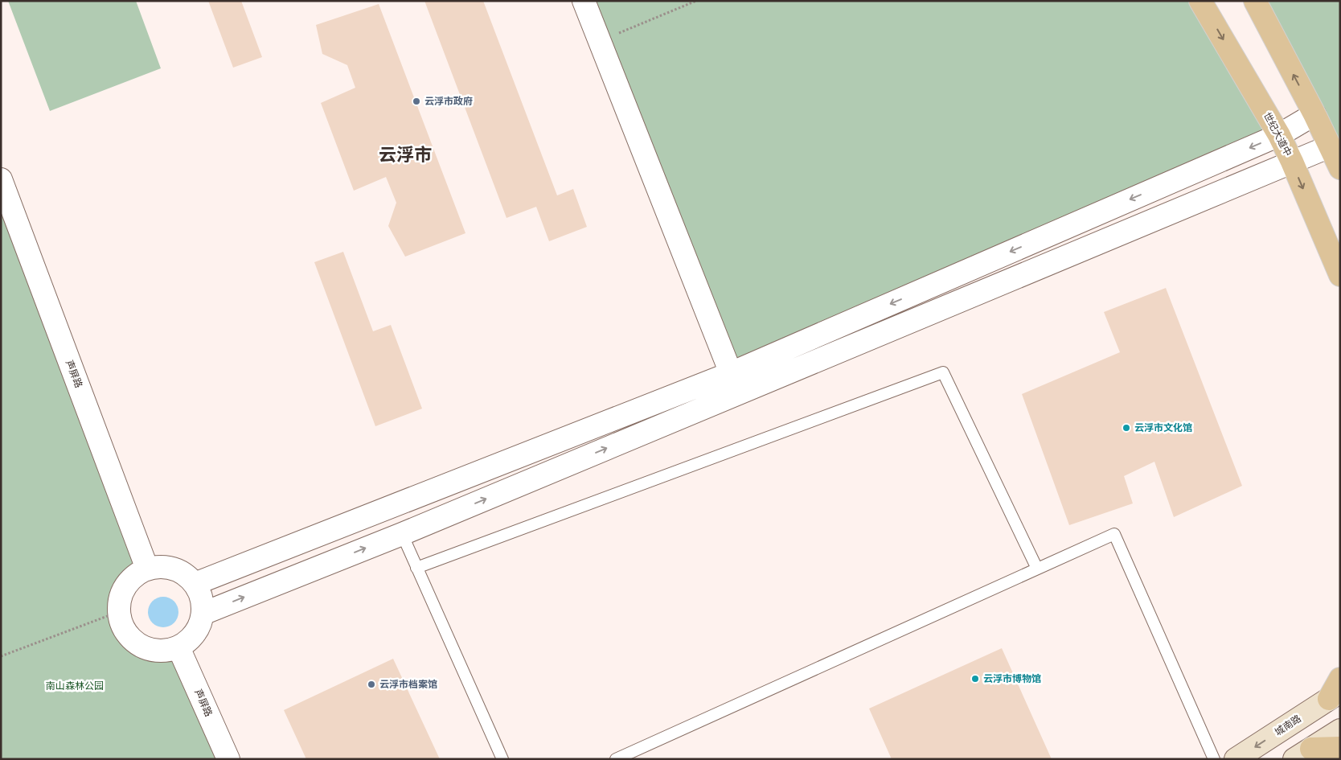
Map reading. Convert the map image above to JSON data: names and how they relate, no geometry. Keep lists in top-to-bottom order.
{
  "streets": {
    "main road": ["世纪大道中", "城南路"],
    "street": ["声屏路"]
  },
  "districts": ["云浮市"],
  "parks": ["南山森林公园"],
  "places": [
    "云浮市政府",
    "云浮市文化馆",
    "云浮市博物馆",
    "云浮市档案馆"
  ]
}
